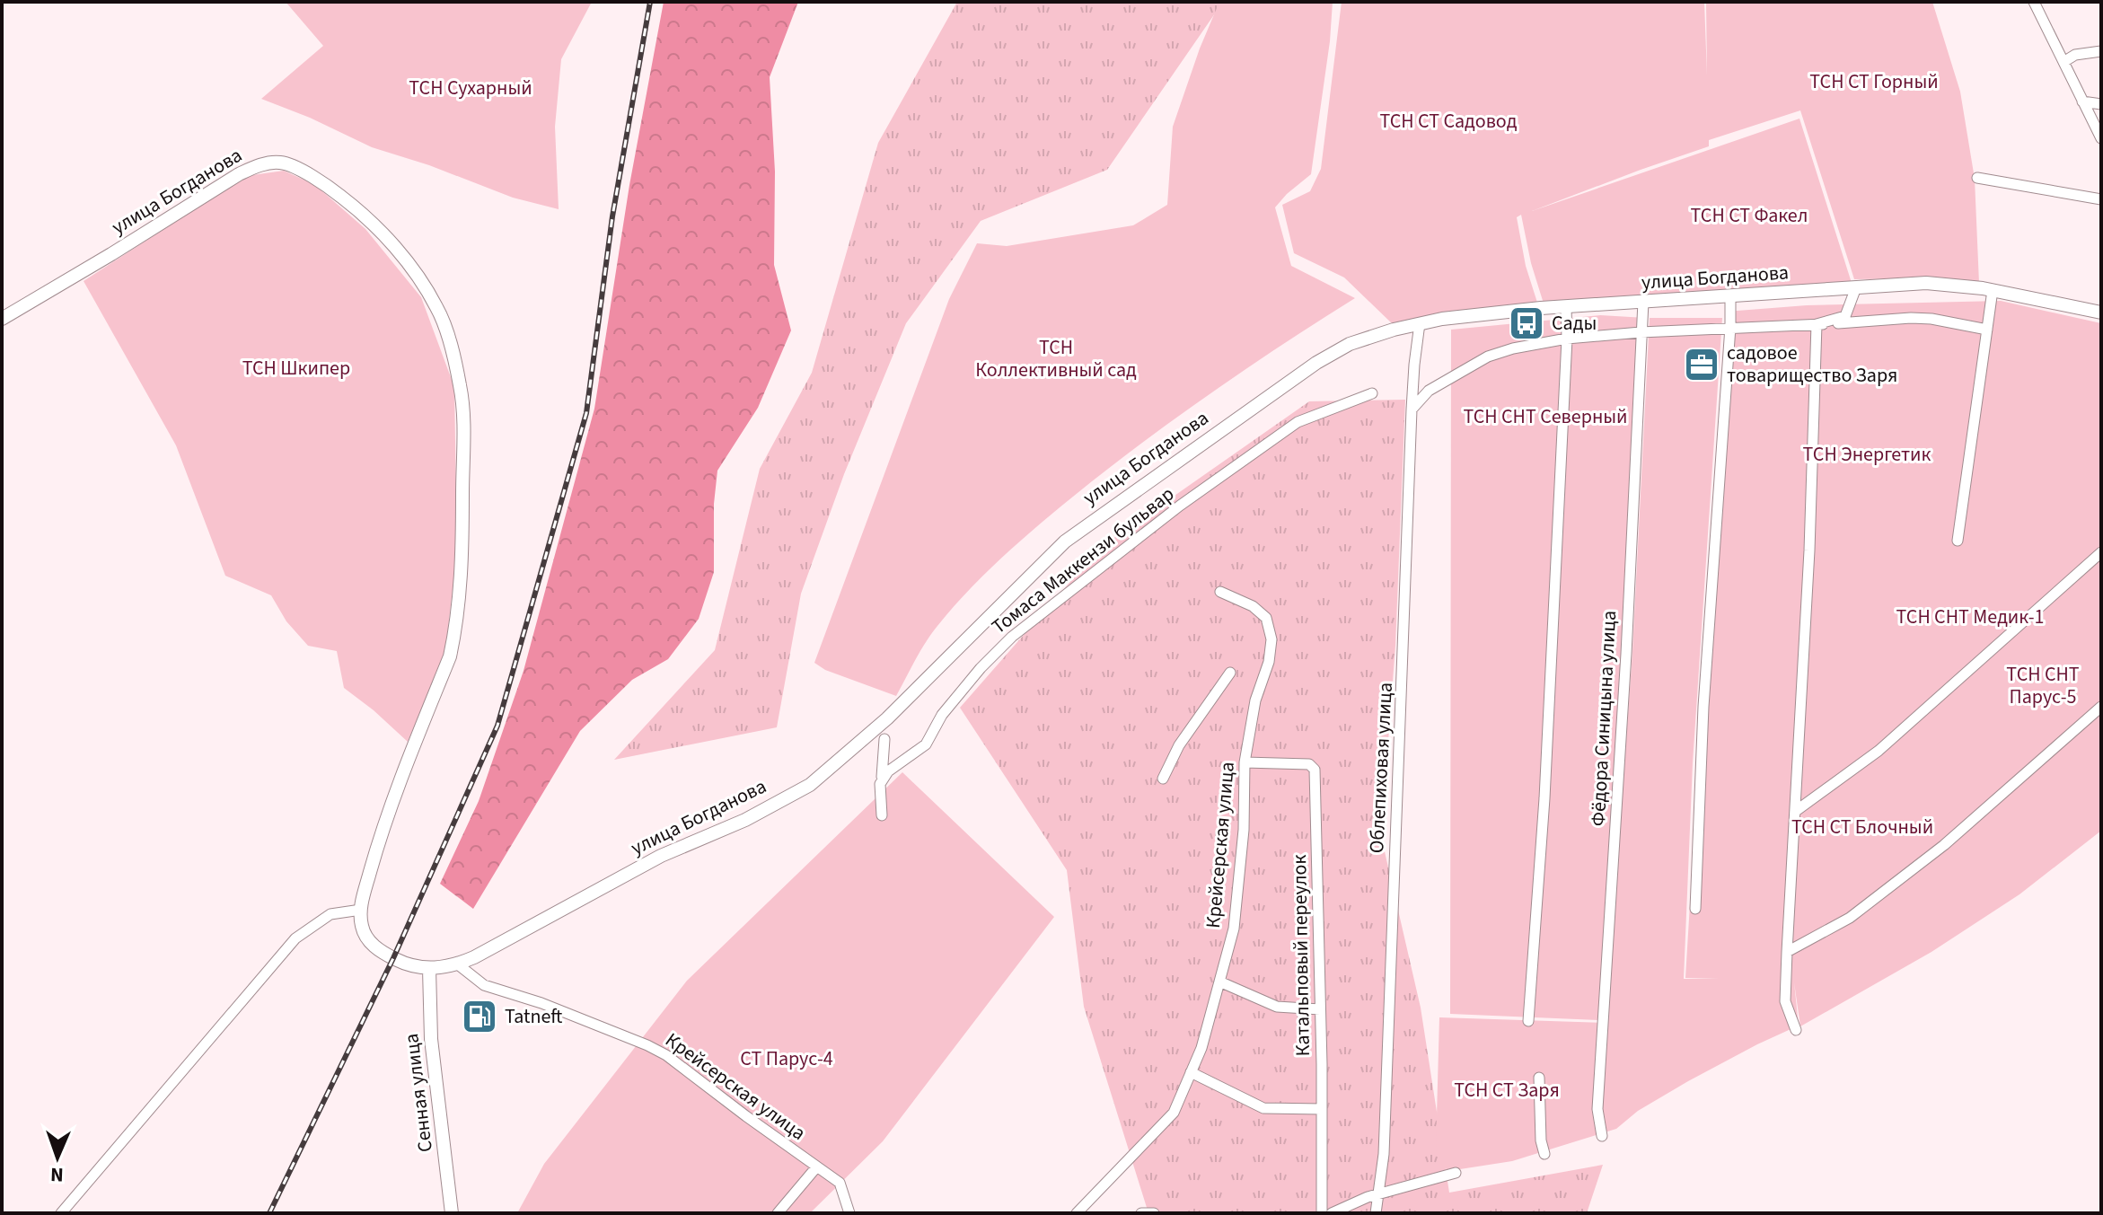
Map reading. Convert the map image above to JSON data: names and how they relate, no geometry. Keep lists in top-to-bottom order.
{
  "streets": {
    "main road": ["улица Богданова", "Сенная улица"],
    "street": [
      "Томаса Маккензи бульвар",
      "Фёдора Синицына улица",
      "Облепиховая улица",
      "Крейсерская улица",
      "Катальповый переулок"
    ]
  },
  "crossings": [
    ["улица Богданова", "Фёдора Синицына улица"],
    ["улица Богданова", "Облепиховая улица"],
    ["улица Богданова", "Крейсерская улица"],
    ["улица Богданова", "Сенная улица"],
    ["Крейсерская улица", "Катальповый переулок"]
  ],
  "parks": [
    "ТСН СТ Горный",
    "ТСН Сухарный",
    "ТСН СТ Садовод",
    "ТСН СТ Факел",
    "ТСН Коллективный сад",
    "ТСН Шкипер",
    "ТСН СНТ Северный",
    "ТСН Энергетик",
    "ТСН СНТ Медик-1",
    "ТСН СНТ Парус-5",
    "ТСН СТ Блочный",
    "СТ Парус-4",
    "ТСН СТ Заря"
  ],
  "places": {
    "bus stop": ["Сады"],
    "office": ["садовое товарищество Заря"],
    "fuel station": ["Tatneft"]
  },
  "north": "bottom"
}
